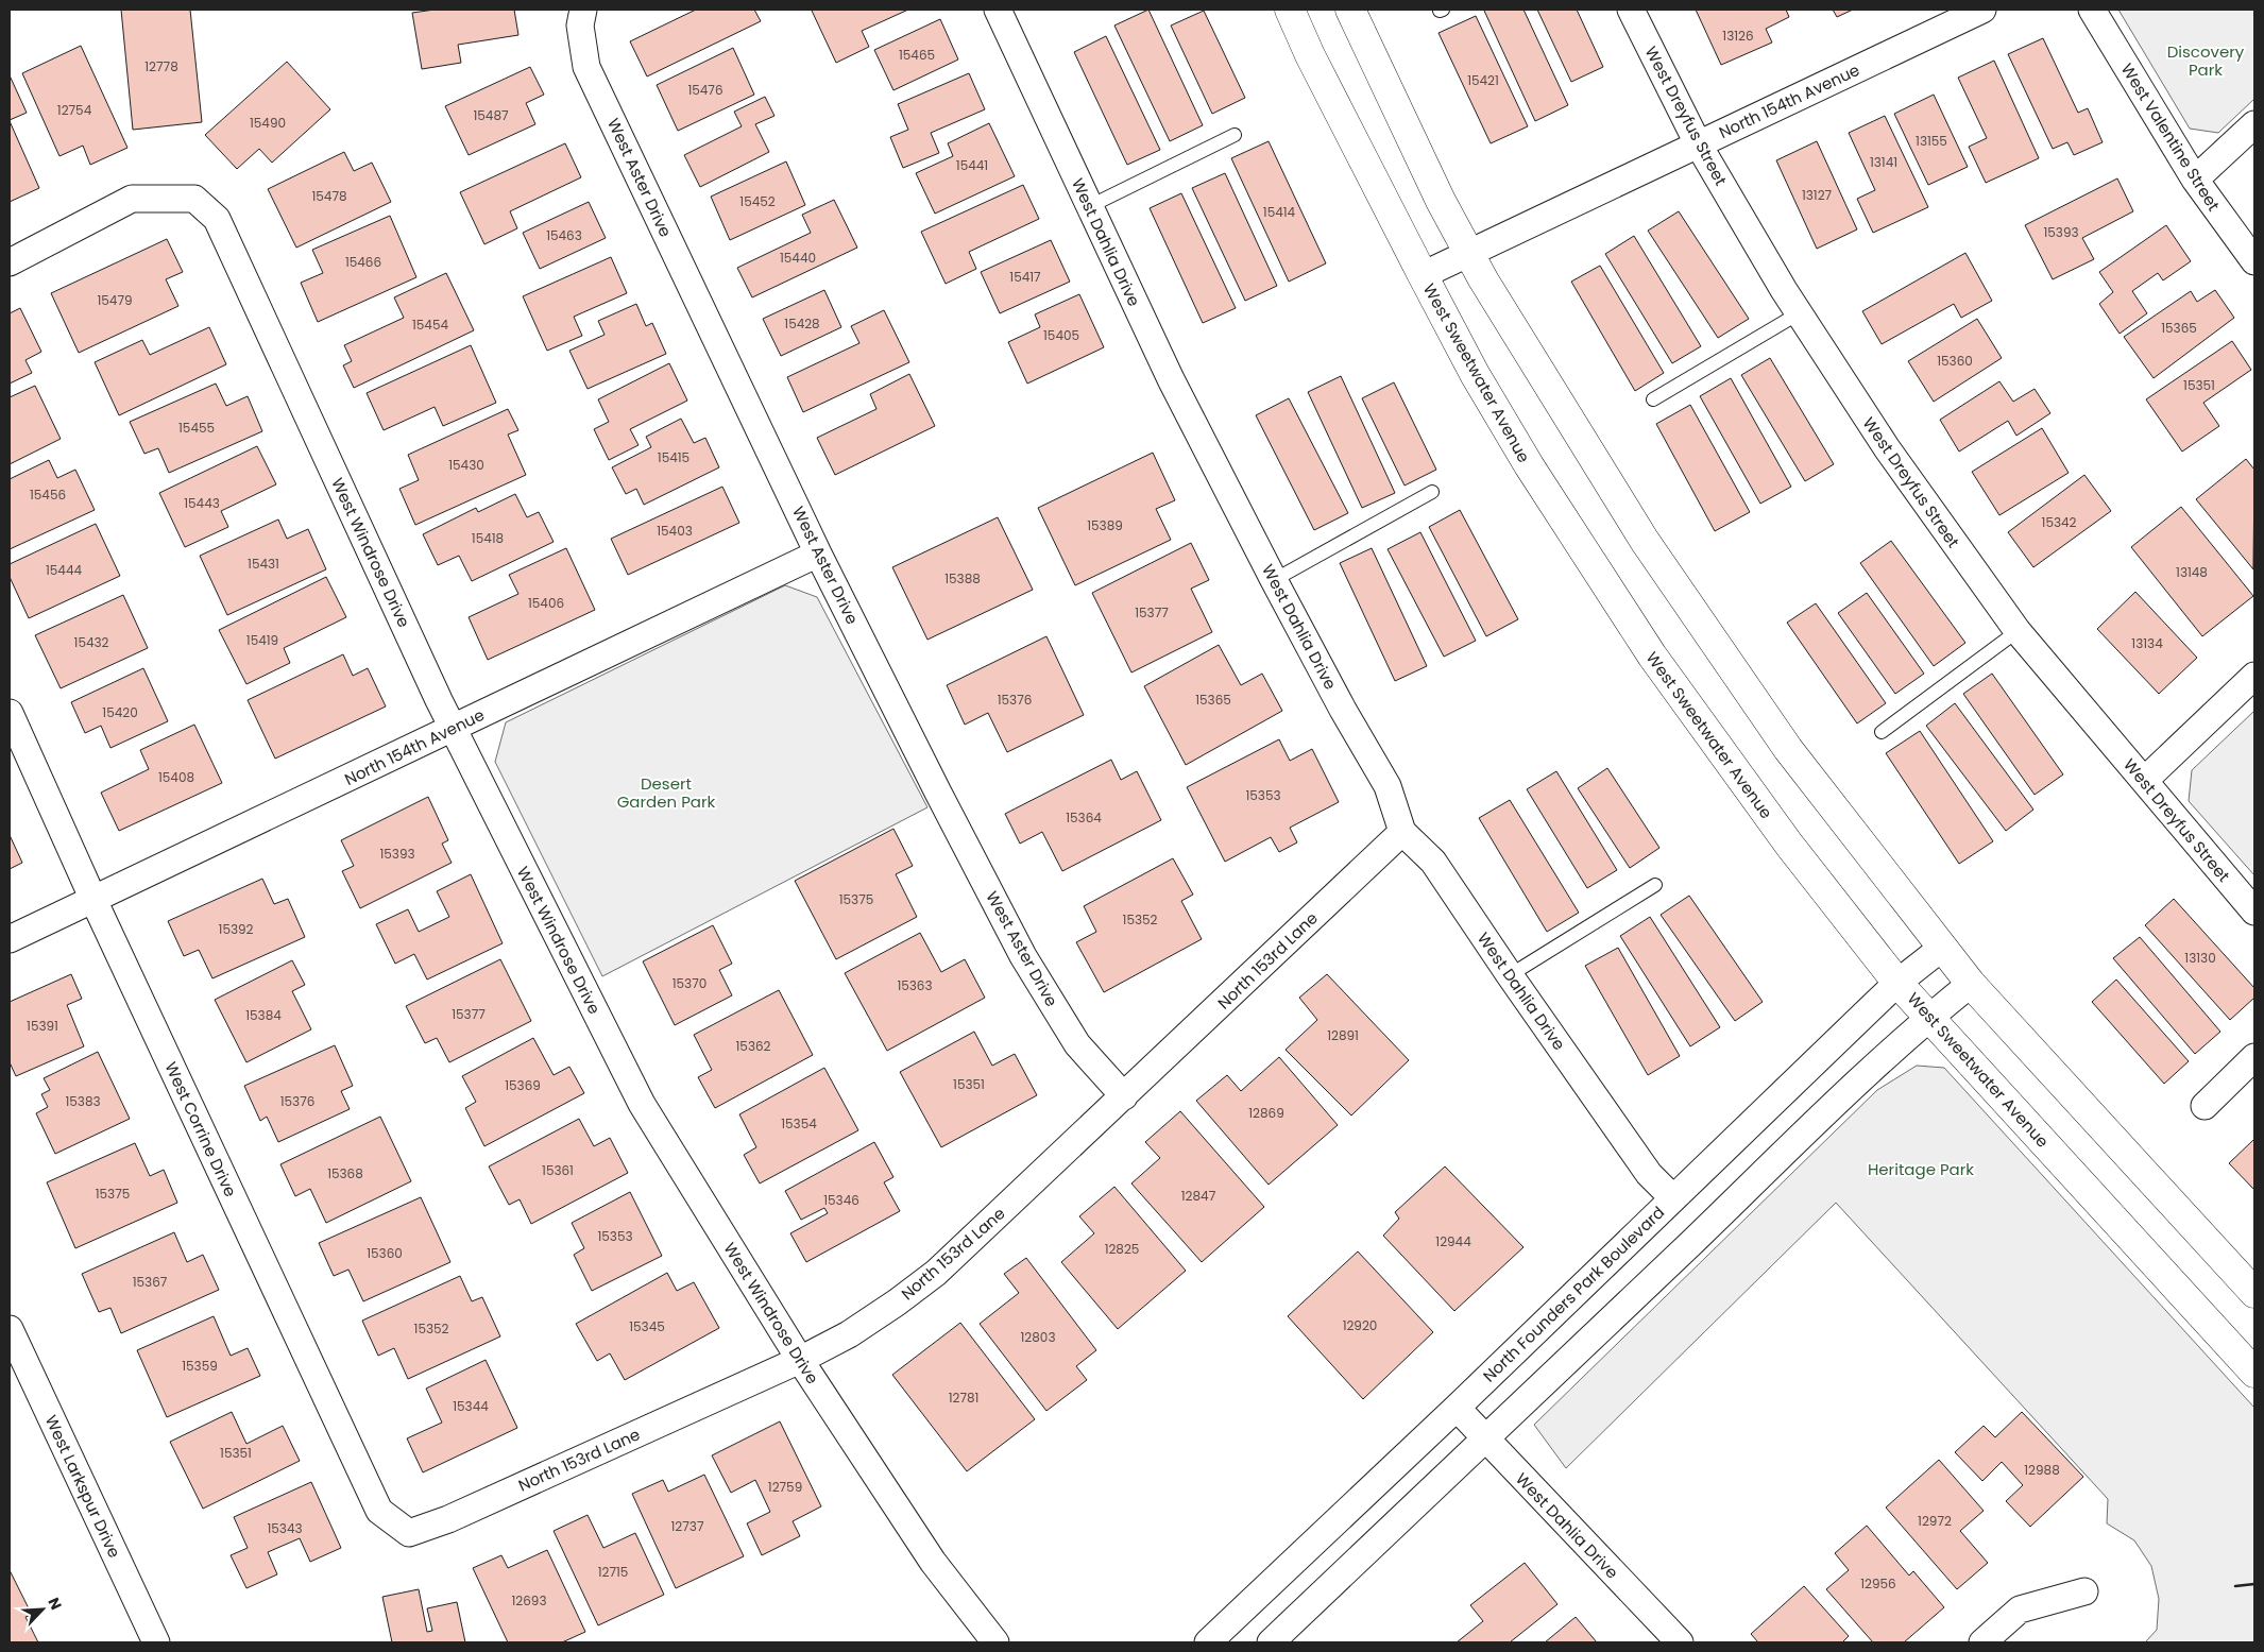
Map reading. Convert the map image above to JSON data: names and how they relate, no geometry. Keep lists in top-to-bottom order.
{
  "streets": {
    "street": [
      "North 154th Avenue",
      "West Dreyfus Street",
      "West Valentine Street",
      "West Aster Drive",
      "West Dahlia Drive",
      "West Sweetwater Avenue",
      "West Windrose Drive",
      "North 153rd Lane",
      "West Corrine Drive",
      "North Founders Park Boulevard",
      "West Larkspur Drive"
    ]
  },
  "crossings": [
    ["North 154th Avenue", "West Dreyfus Street"],
    ["North 154th Avenue", "West Aster Drive"],
    ["North 154th Avenue", "West Sweetwater Avenue"],
    ["North 154th Avenue", "West Windrose Drive"],
    ["North 154th Avenue", "West Corrine Drive"],
    ["West Aster Drive", "North 153rd Lane"],
    ["West Dahlia Drive", "North 153rd Lane"],
    ["West Dahlia Drive", "North Founders Park Boulevard"],
    ["West Sweetwater Avenue", "North Founders Park Boulevard"],
    ["West Windrose Drive", "North 153rd Lane"],
    ["North 153rd Lane", "West Corrine Drive"]
  ],
  "parks": ["Discovery Park", "Desert Garden Park", "Heritage Park"],
  "house_numbers": [
    "13126",
    "15465",
    "12778",
    "15421",
    "15476",
    "12754",
    "15487",
    "15490",
    "13155",
    "13141",
    "15441",
    "13127",
    "15478",
    "15452",
    "15414",
    "15393",
    "15463",
    "15440",
    "15466",
    "15417",
    "15479",
    "15428",
    "15454",
    "15365",
    "15405",
    "15360",
    "15351",
    "15455",
    "15415",
    "15430",
    "15456",
    "15443",
    "15342",
    "15389",
    "15403",
    "15418",
    "15431",
    "15444",
    "13148",
    "15388",
    "15406",
    "15377",
    "15419",
    "15432",
    "13134",
    "15376",
    "15365",
    "15420",
    "15408",
    "15353",
    "15364",
    "15393",
    "15375",
    "15352",
    "15392",
    "13130",
    "15370",
    "15363",
    "15377",
    "15384",
    "15391",
    "12891",
    "15362",
    "15351",
    "15369",
    "15383",
    "15376",
    "12869",
    "15354",
    "15361",
    "15368",
    "15375",
    "12847",
    "15346",
    "15353",
    "12944",
    "12825",
    "15360",
    "15367",
    "12920",
    "15345",
    "15352",
    "12803",
    "15359",
    "12781",
    "15344",
    "15351",
    "12988",
    "12759",
    "12972",
    "12737",
    "15343",
    "12715",
    "12956",
    "12693"
  ],
  "north": "top right"
}
